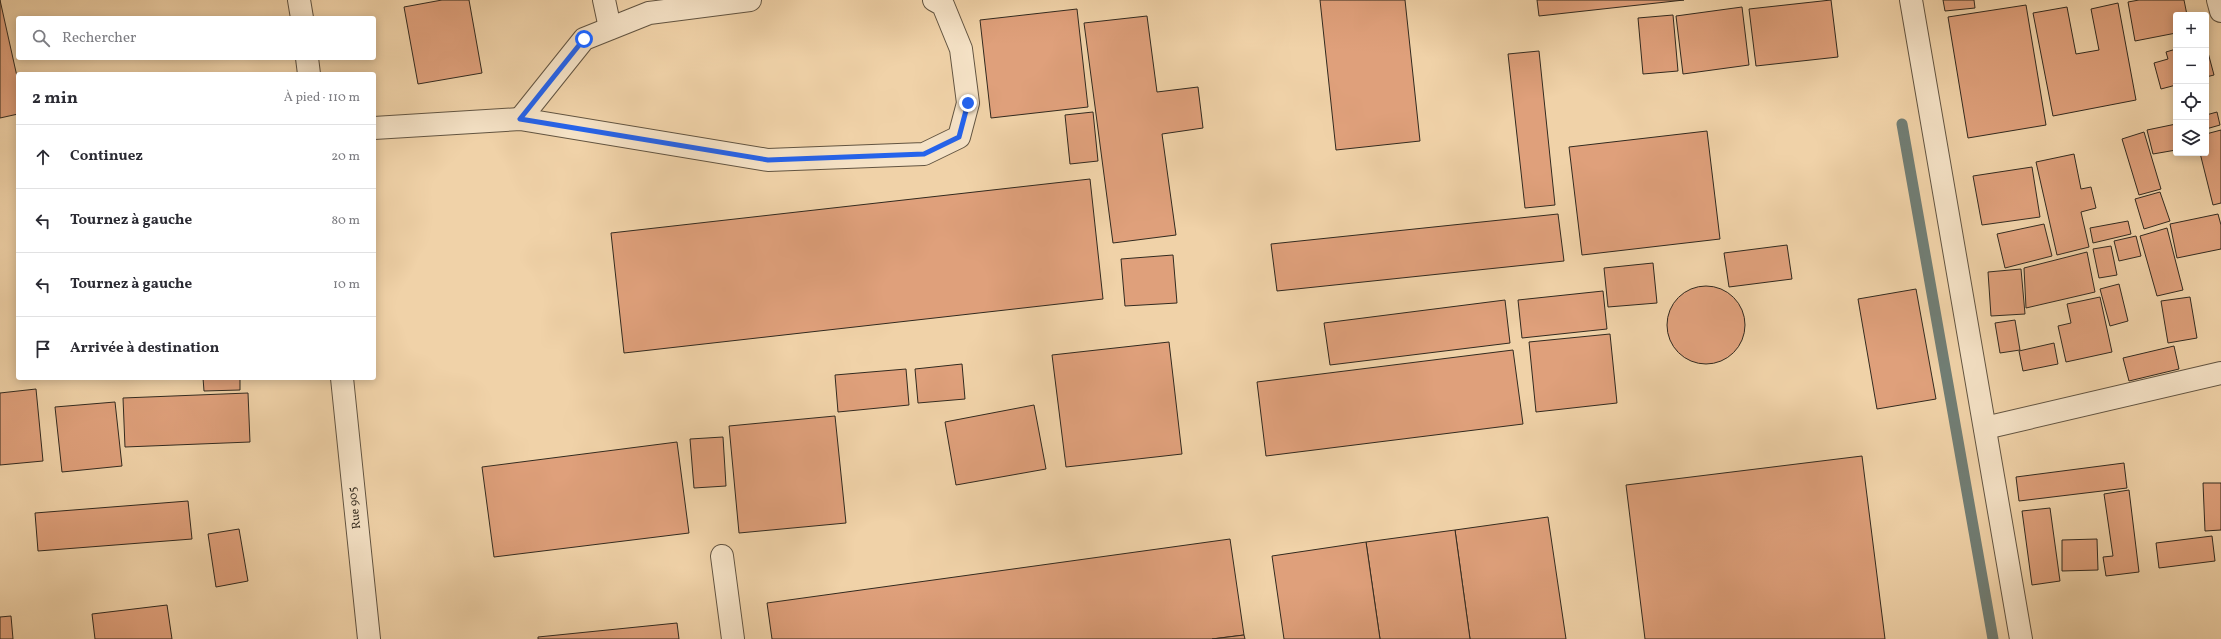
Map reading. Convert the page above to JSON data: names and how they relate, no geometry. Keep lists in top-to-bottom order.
{
  "streets": {
    "street": ["Rue 905"]
  },
  "page": {
    "map_buttons": ["+", "−"],
    "search": "Rechercher",
    "heading": ["2 min", "À pied · 110 m"],
    "list": [
      ["Continuez", "20 m"],
      ["Tournez à gauche", "80 m"],
      ["Tournez à gauche", "10 m"],
      "Arrivée à destination"
    ]
  }
}
